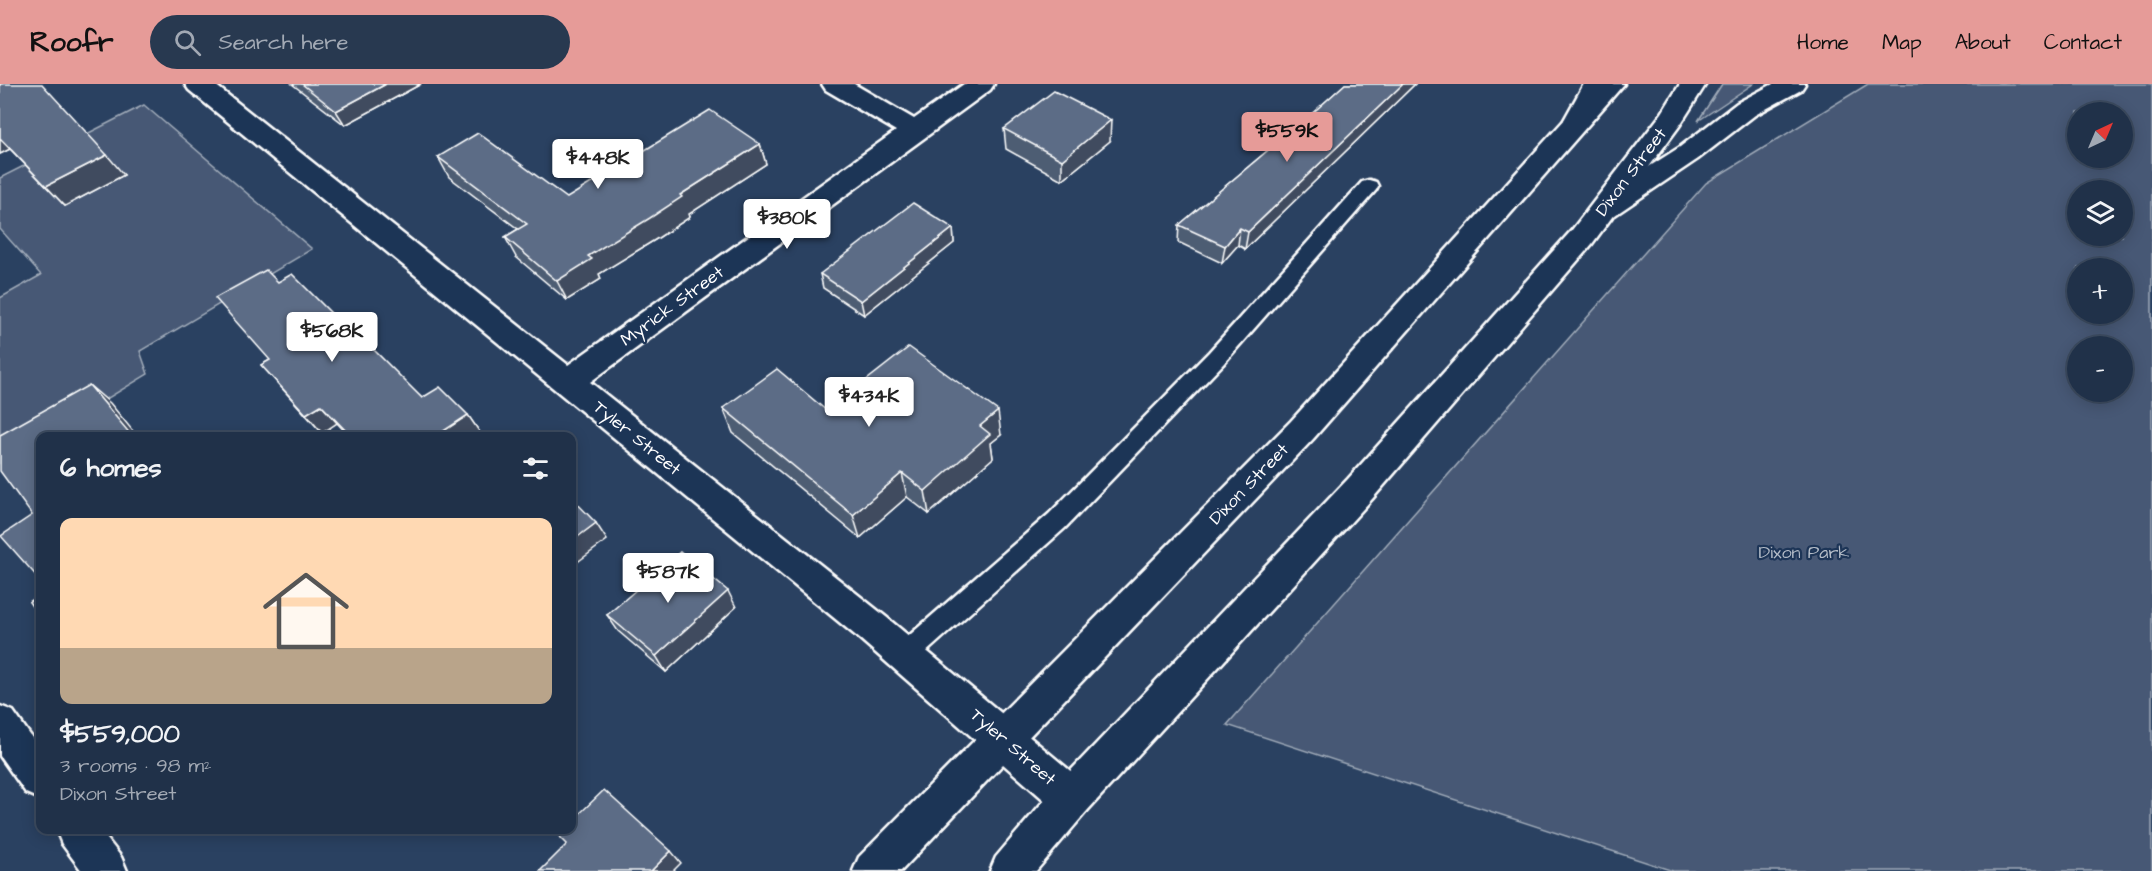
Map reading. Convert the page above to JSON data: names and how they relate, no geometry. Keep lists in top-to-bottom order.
{
  "streets": {
    "main road": ["Dixon Street", "Myrick Street", "Tyler Street"]
  },
  "crossings": [
    ["Dixon Street", "Tyler Street"],
    ["Myrick Street", "Tyler Street"]
  ],
  "parks": ["Dixon Park"],
  "north": "top right",
  "page": {
    "header": "Roofr",
    "search": "Search here",
    "nav": [
      "Home",
      "Map",
      "About",
      "Contact"
    ],
    "map_buttons": ["+", "−"],
    "price": [
      "$559K",
      "$448K",
      "$380K",
      "$568K",
      "$434K",
      "$587K"
    ],
    "heading": "6 homes",
    "list": [
      {
        "name": "$559,000",
        "note": "3 rooms · 98 m² · Dixon Street"
      }
    ]
  }
}
